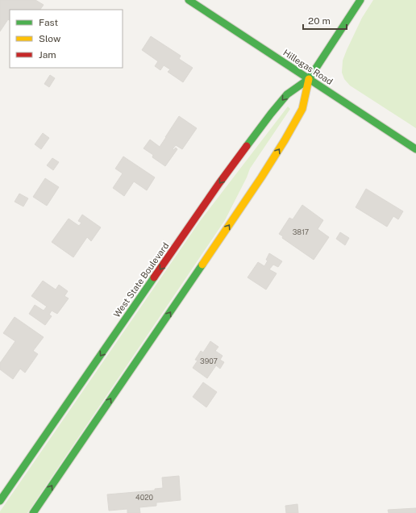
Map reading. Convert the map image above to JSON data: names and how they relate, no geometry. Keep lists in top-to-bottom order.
{
  "streets": {
    "main road": ["Hillegas Road", "West State Boulevard"]
  },
  "crossings": [
    ["Hillegas Road", "West State Boulevard"]
  ],
  "house_numbers": ["3817", "3907", "4020"],
  "legend": ["Fast", "Slow", "Jam"],
  "scale_bar": "20 m"
}
